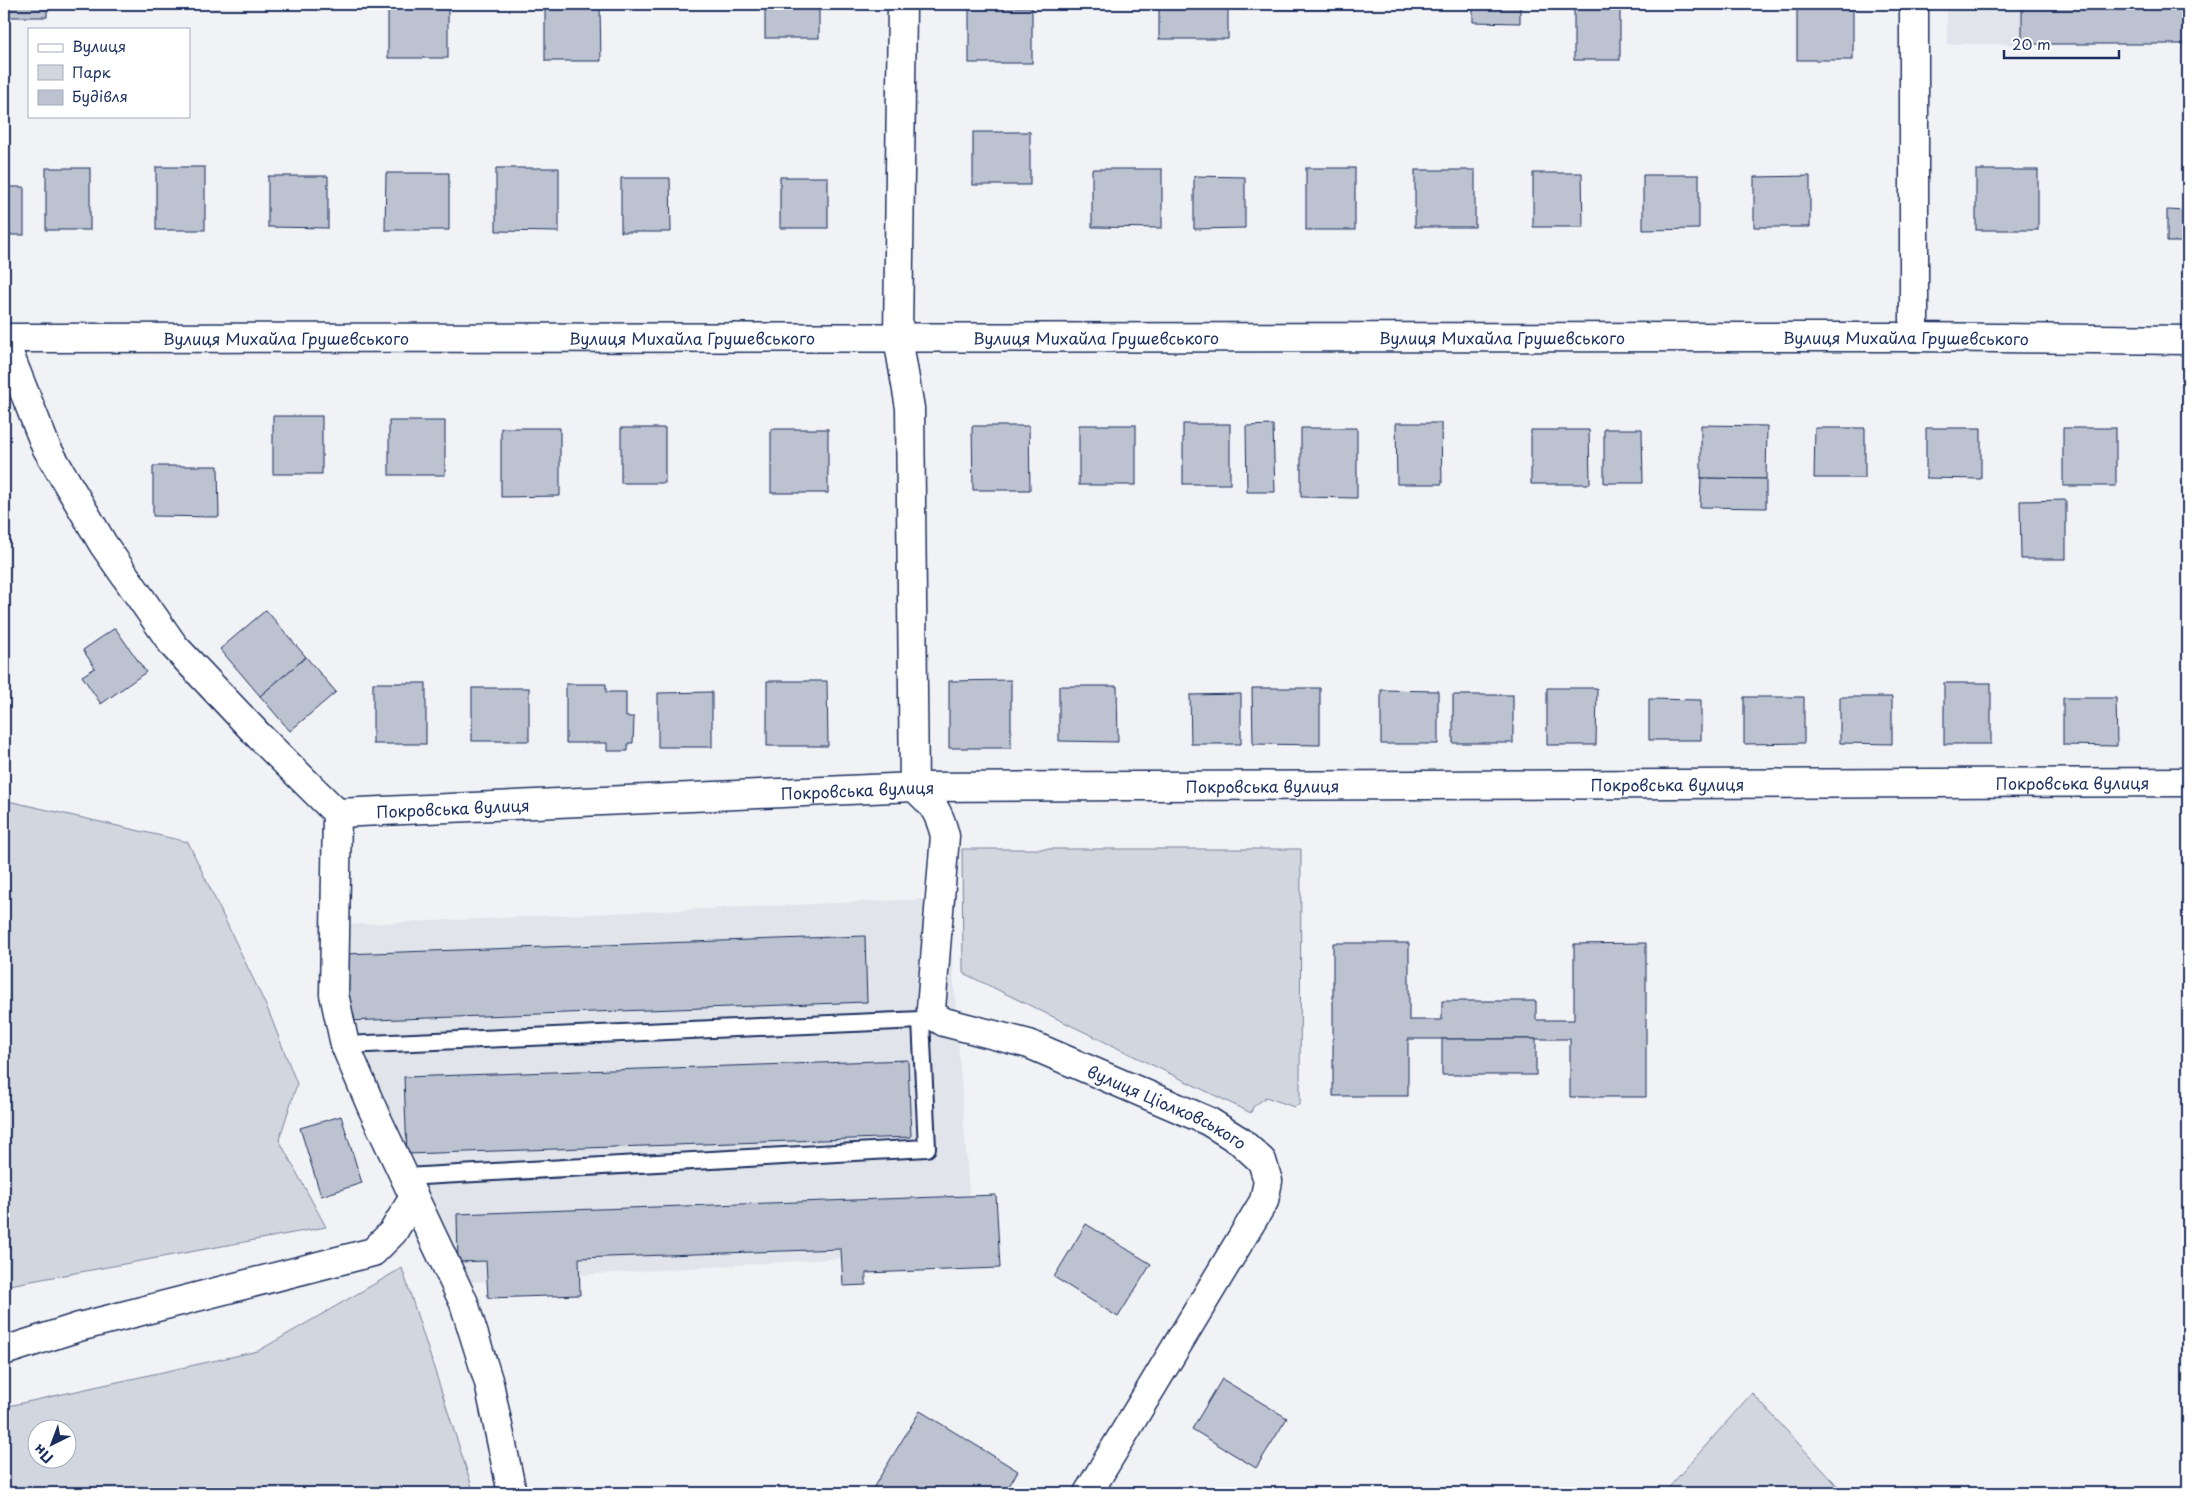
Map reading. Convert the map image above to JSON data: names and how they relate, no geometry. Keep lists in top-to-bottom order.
{
  "streets": {
    "street": ["Вулиця Михайла Грушевського", "Покровська вулиця", "вулиця Ціолковського"]
  },
  "legend": ["Вулиця", "Парк", "Будівля"],
  "scale_bar": "20 m",
  "north": "bottom left"
}
